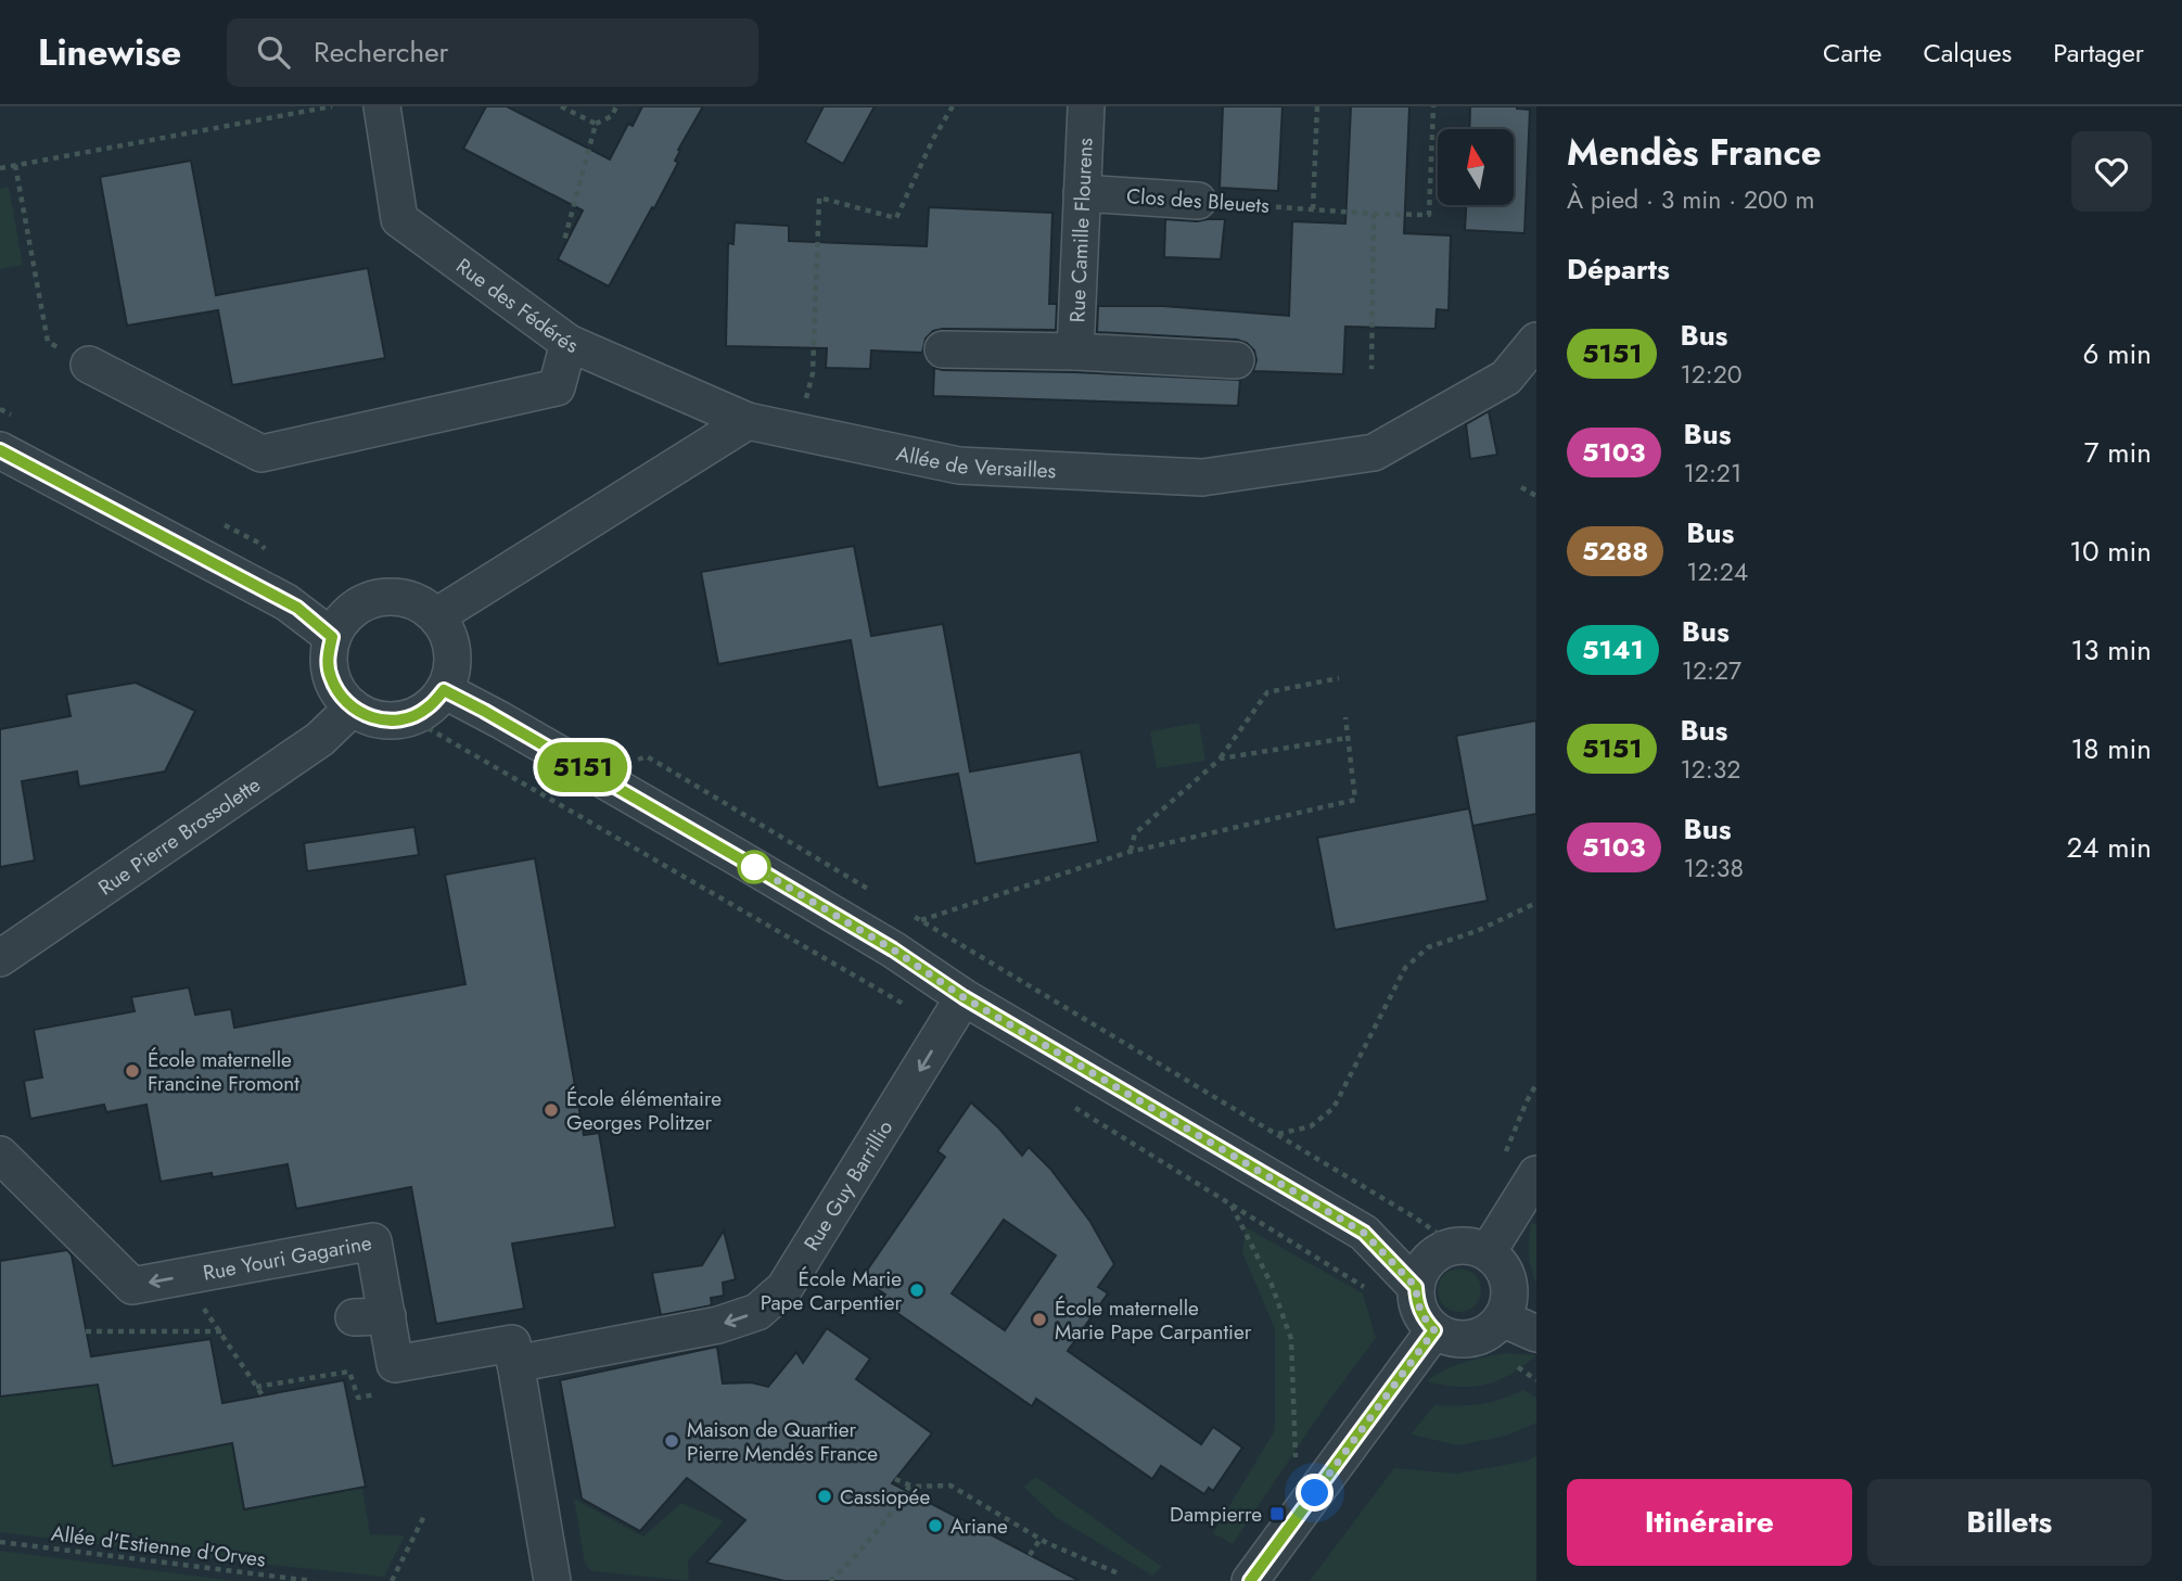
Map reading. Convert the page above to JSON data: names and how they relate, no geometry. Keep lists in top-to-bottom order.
{
  "streets": {
    "street": [
      "Clos des Bleuets",
      "Rue Camille Flourens",
      "Rue des Fédérés",
      "Allée de Versailles",
      "Rue Pierre Brossolette",
      "Rue Guy Barrillio",
      "Rue Youri Gagarine"
    ],
    "path": ["Allée d'Estienne d'Orves"]
  },
  "crossings": [
    ["Clos des Bleuets", "Rue Camille Flourens"],
    ["Rue des Fédérés", "Allée de Versailles"],
    ["Rue Guy Barrillio", "Rue Youri Gagarine"]
  ],
  "one_way": ["Rue Guy Barrillio"],
  "places": {
    "other": [
      "École maternelle Francine Fromont",
      "École élémentaire Georges Politzer",
      "École Marie Pape Carpentier",
      "École maternelle Marie Pape Carpantier",
      "Maison de Quartier Pierre Mendés France",
      "Cassiopée",
      "Ariane"
    ],
    "transit": ["Dampierre"]
  },
  "lines": ["bus line 5151"],
  "north": "top",
  "page": {
    "header": "Linewise",
    "search": "Rechercher",
    "nav": ["Carte", "Calques", "Partager"],
    "on_map": "5151",
    "heading": [
      ["Mendès France", "À pied · 3 min · 200 m"],
      "Départs"
    ],
    "list": [
      {
        "mark": "5151",
        "name": "Bus",
        "note": "12:20",
        "value": "6 min"
      },
      {
        "mark": "5103",
        "name": "Bus",
        "note": "12:21",
        "value": "7 min"
      },
      {
        "mark": "5288",
        "name": "Bus",
        "note": "12:24",
        "value": "10 min"
      },
      {
        "mark": "5141",
        "name": "Bus",
        "note": "12:27",
        "value": "13 min"
      },
      {
        "mark": "5151",
        "name": "Bus",
        "note": "12:32",
        "value": "18 min"
      },
      {
        "mark": "5103",
        "name": "Bus",
        "note": "12:38",
        "value": "24 min"
      }
    ],
    "buttons": ["Itinéraire", "Billets"]
  }
}
